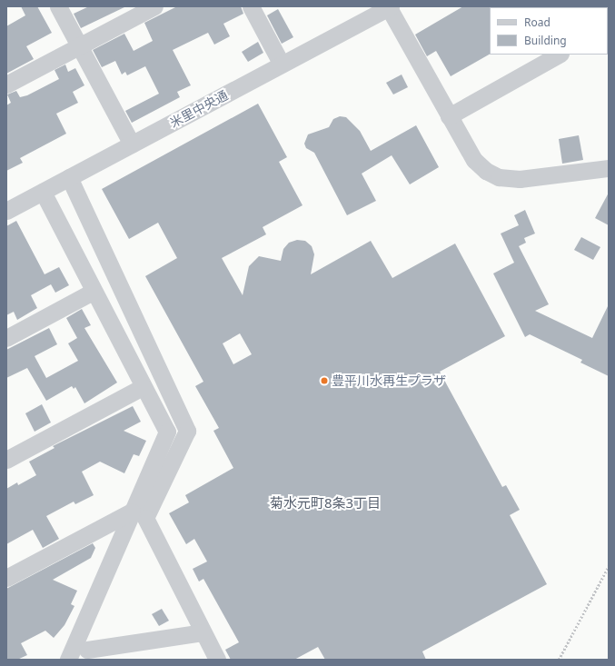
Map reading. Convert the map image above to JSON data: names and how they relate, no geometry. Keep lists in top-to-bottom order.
{
  "streets": {
    "street": ["米里中央通"]
  },
  "districts": ["菊水元町8条3丁目"],
  "places": ["豊平川水再生プラザ"],
  "legend": ["Road", "Building"]
}
